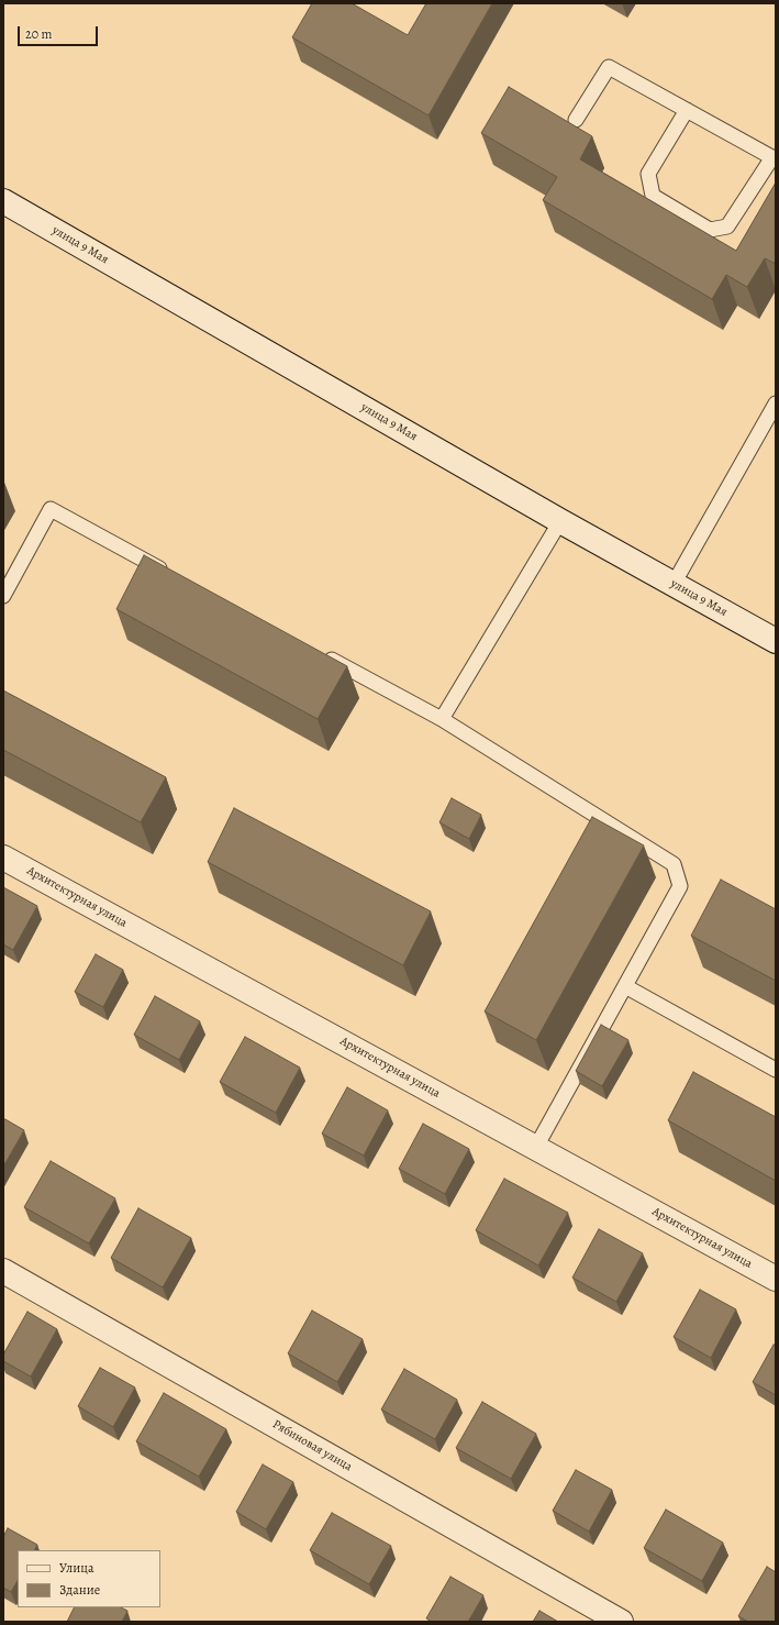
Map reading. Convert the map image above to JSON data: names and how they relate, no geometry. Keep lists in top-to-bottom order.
{
  "streets": {
    "street": ["улица 9 Мая", "Архитектурная улица", "Рябиновая улица"]
  },
  "legend": ["Улица", "Здание"],
  "scale_bar": "20 m"
}
